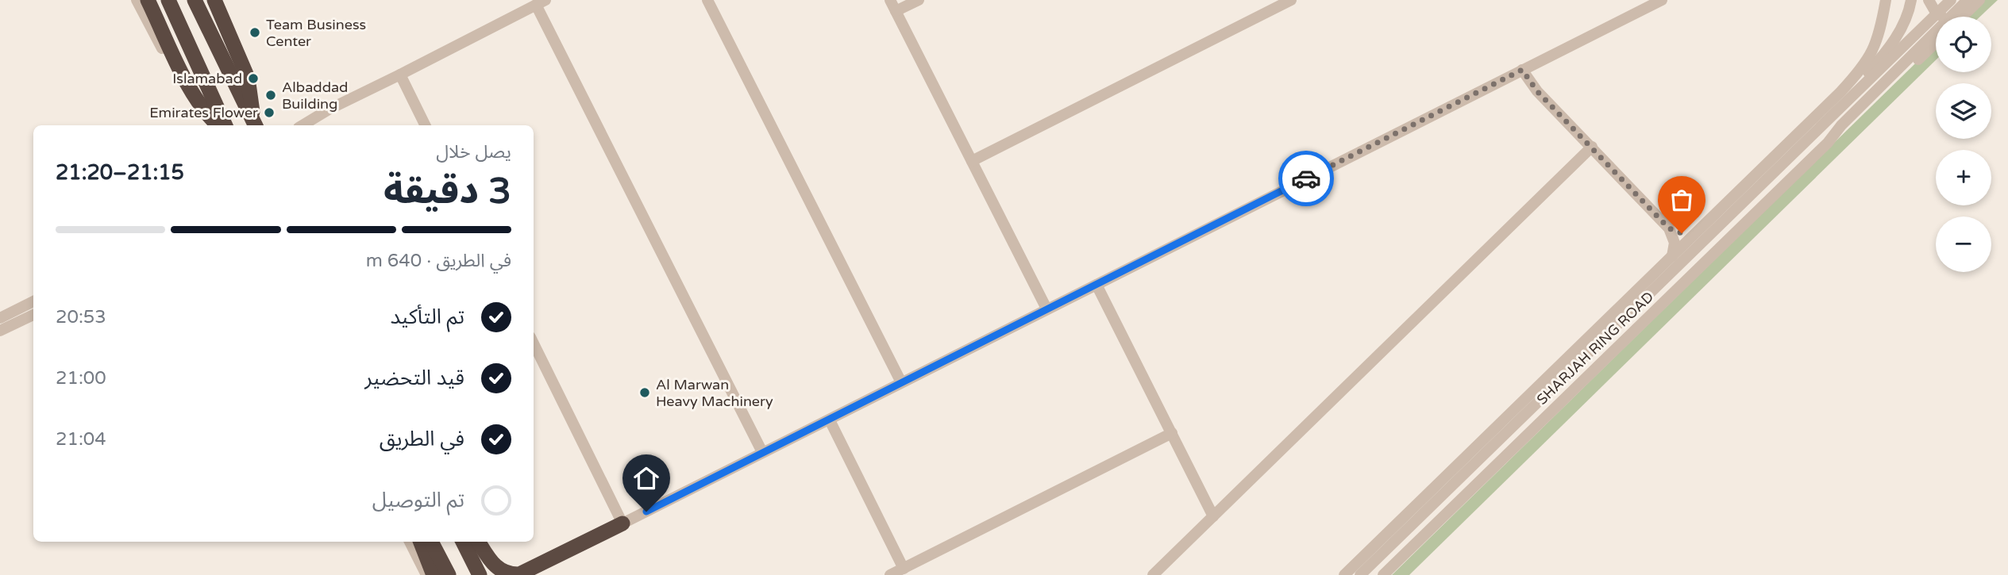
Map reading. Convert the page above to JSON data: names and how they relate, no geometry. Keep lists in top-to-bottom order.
{
  "streets": {
    "street": ["SHARJAH RING ROAD"]
  },
  "places": [
    "Team Business Center",
    "Islamabad",
    "Albaddad Building",
    "Emirates Flower",
    "Al Marwan Heavy Machinery"
  ],
  "page": {
    "map_buttons": ["+", "−"],
    "heading": ["3 دقيقة", "يصل خلال", "21:15–21:20"],
    "bar": "في الطريق · 640 m",
    "list": [
      ["تم التأكيد", "20:53"],
      ["قيد التحضير", "21:00"],
      ["في الطريق", "21:04"],
      "تم التوصيل"
    ]
  }
}
